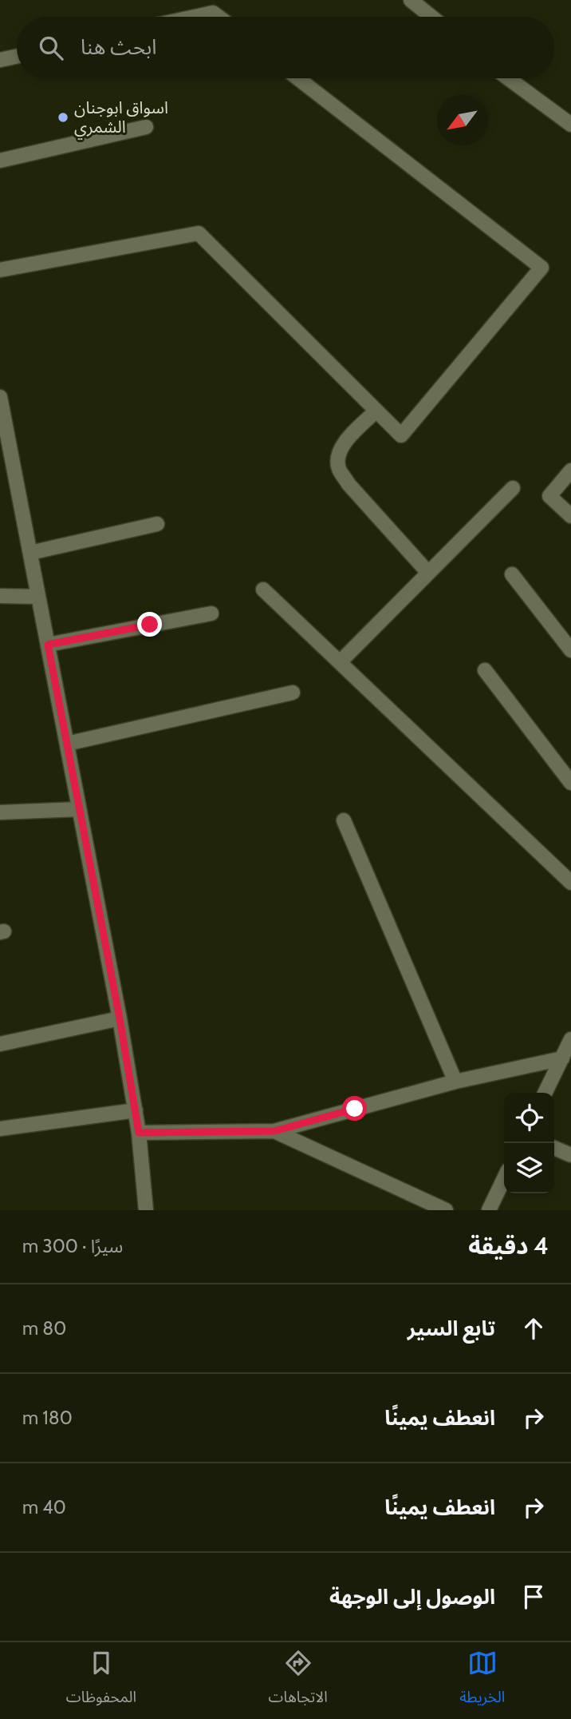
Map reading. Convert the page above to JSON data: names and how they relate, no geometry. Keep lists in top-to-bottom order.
{
  "places": ["اسواق ابوجنان الشمري"],
  "north": "bottom left",
  "page": {
    "search": "ابحث هنا",
    "heading": ["4 دقيقة", "سيرًا · 300 m"],
    "list": [
      ["تابع السير", "80 m"],
      ["انعطف يمينًا", "180 m"],
      ["انعطف يمينًا", "40 m"],
      "الوصول إلى الوجهة"
    ],
    "nav": ["الخريطة", "الاتجاهات", "المحفوظات"]
  }
}
